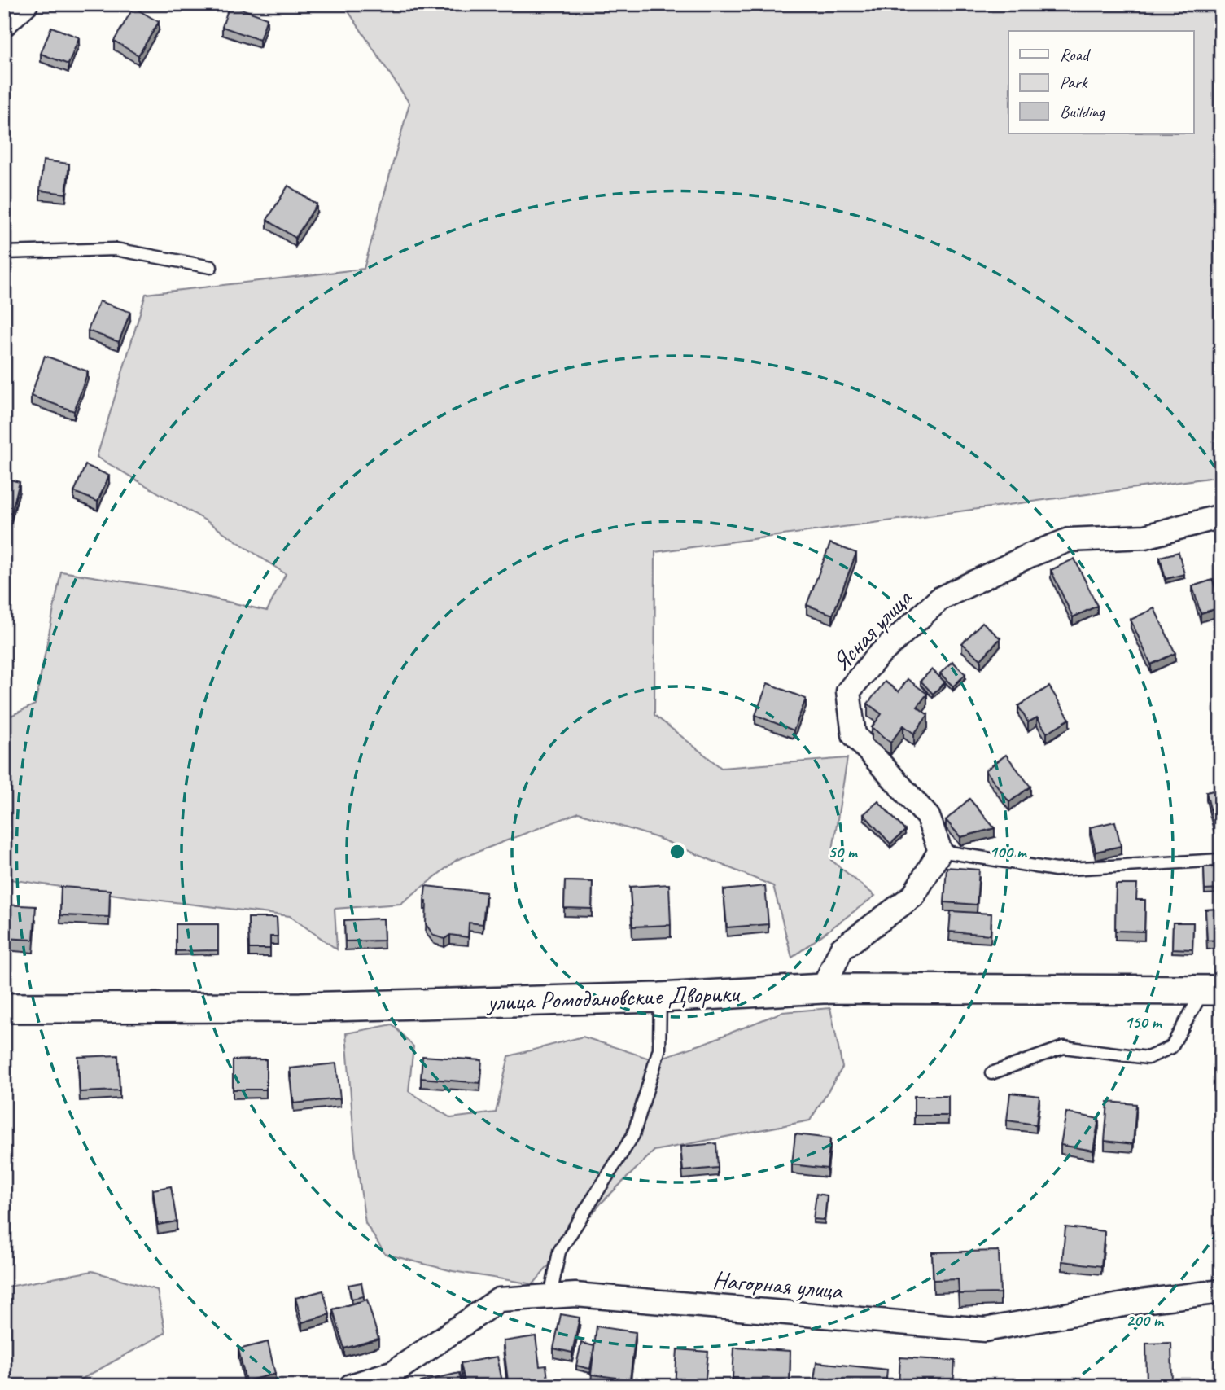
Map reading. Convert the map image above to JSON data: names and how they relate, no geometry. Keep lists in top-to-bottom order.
{
  "streets": {
    "street": ["Ясная улица", "улица Ромодановские Дворики", "Нагорная улица"]
  },
  "legend": ["Road", "Park", "Building"],
  "rings": [
    "50 m",
    "100 m",
    "150 m",
    "200 m"
  ]
}
